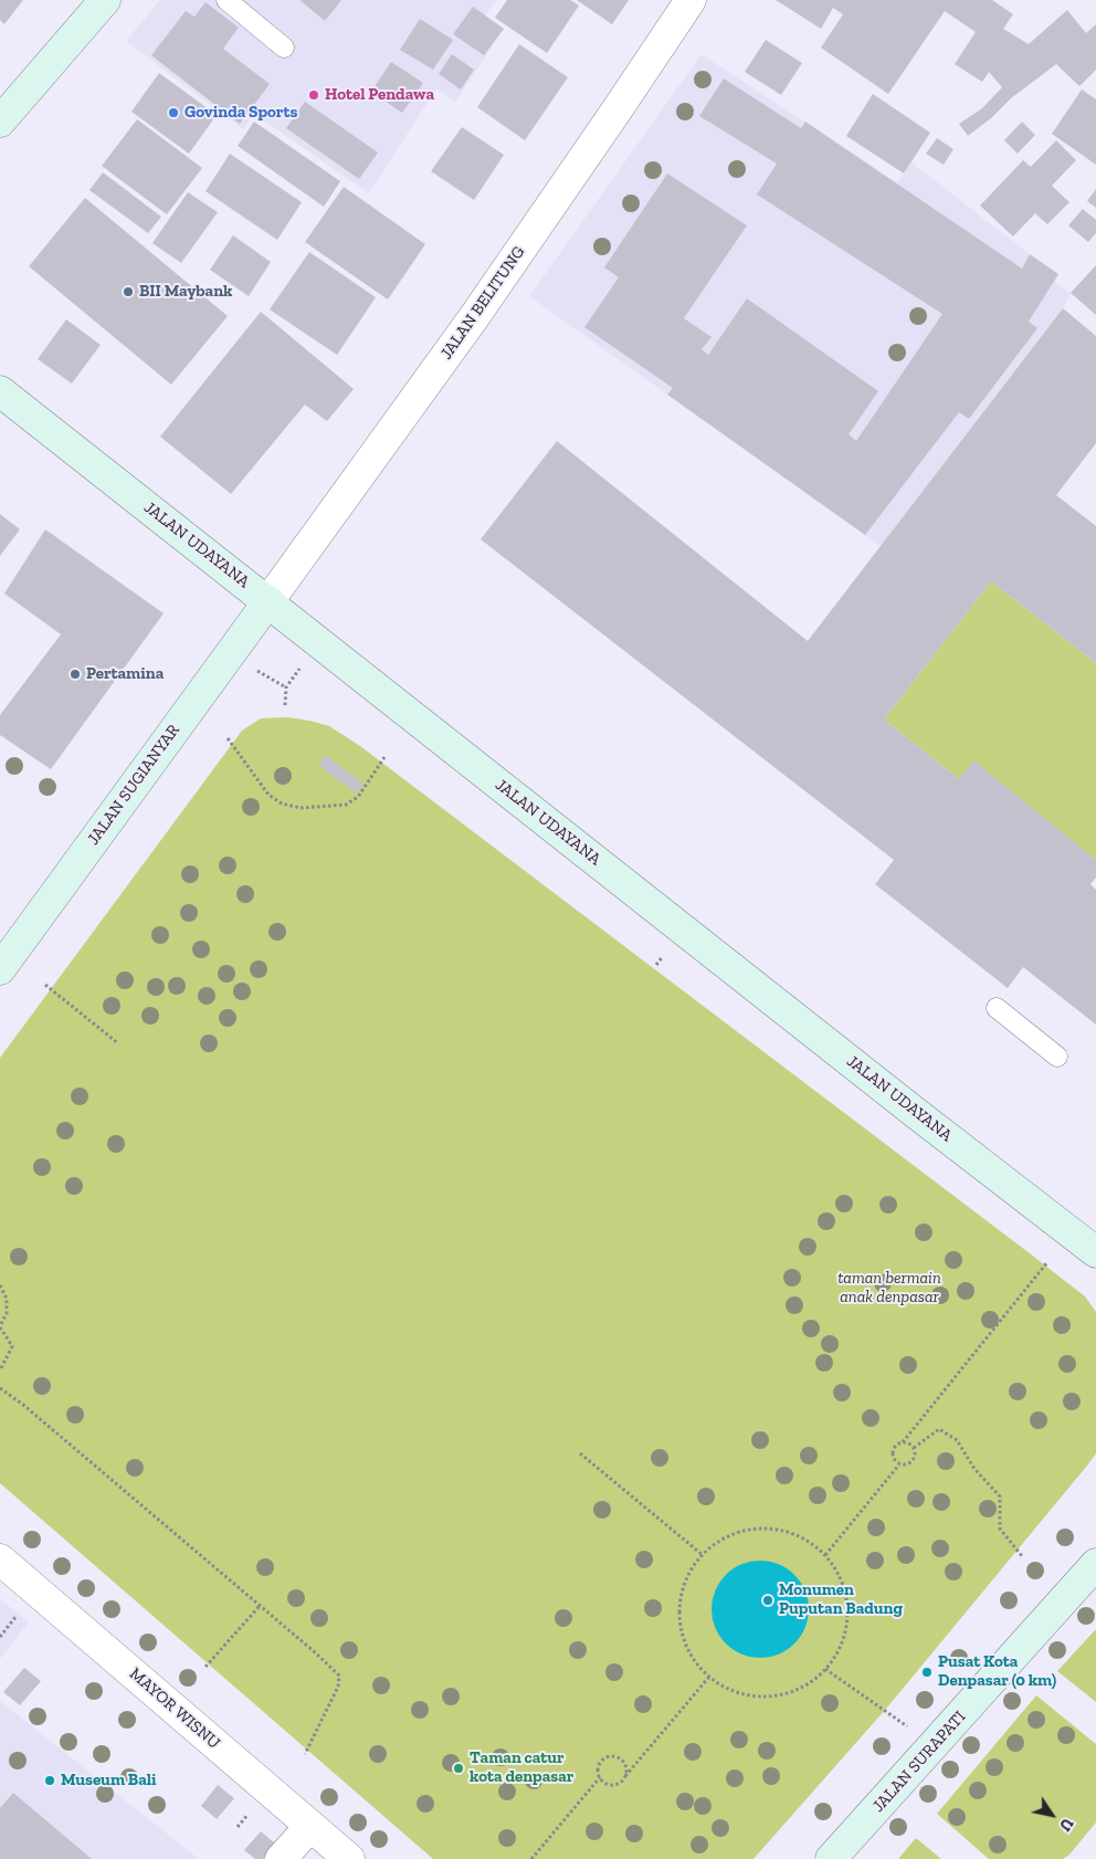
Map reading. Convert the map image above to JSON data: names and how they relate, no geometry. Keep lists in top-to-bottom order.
{
  "streets": {
    "main road": ["JALAN UDAYANA", "JALAN SUGIANYAR", "JALAN SURAPATI"],
    "street": ["JALAN BELITUNG", "MAYOR WISNU"]
  },
  "crossings": [
    ["JALAN BELITUNG", "JALAN UDAYANA"],
    ["JALAN BELITUNG", "JALAN SUGIANYAR"],
    ["JALAN UDAYANA", "JALAN SUGIANYAR"]
  ],
  "parks": ["taman bermain anak denpasar"],
  "places": [
    "Hotel Pendawa",
    "Govinda Sports",
    "BII Maybank",
    "Pertamina",
    "Monumen Puputan Badung",
    "Pusat Kota Denpasar (0 km)",
    "Taman catur kota denpasar",
    "Museum Bali"
  ],
  "north": "bottom right"
}
